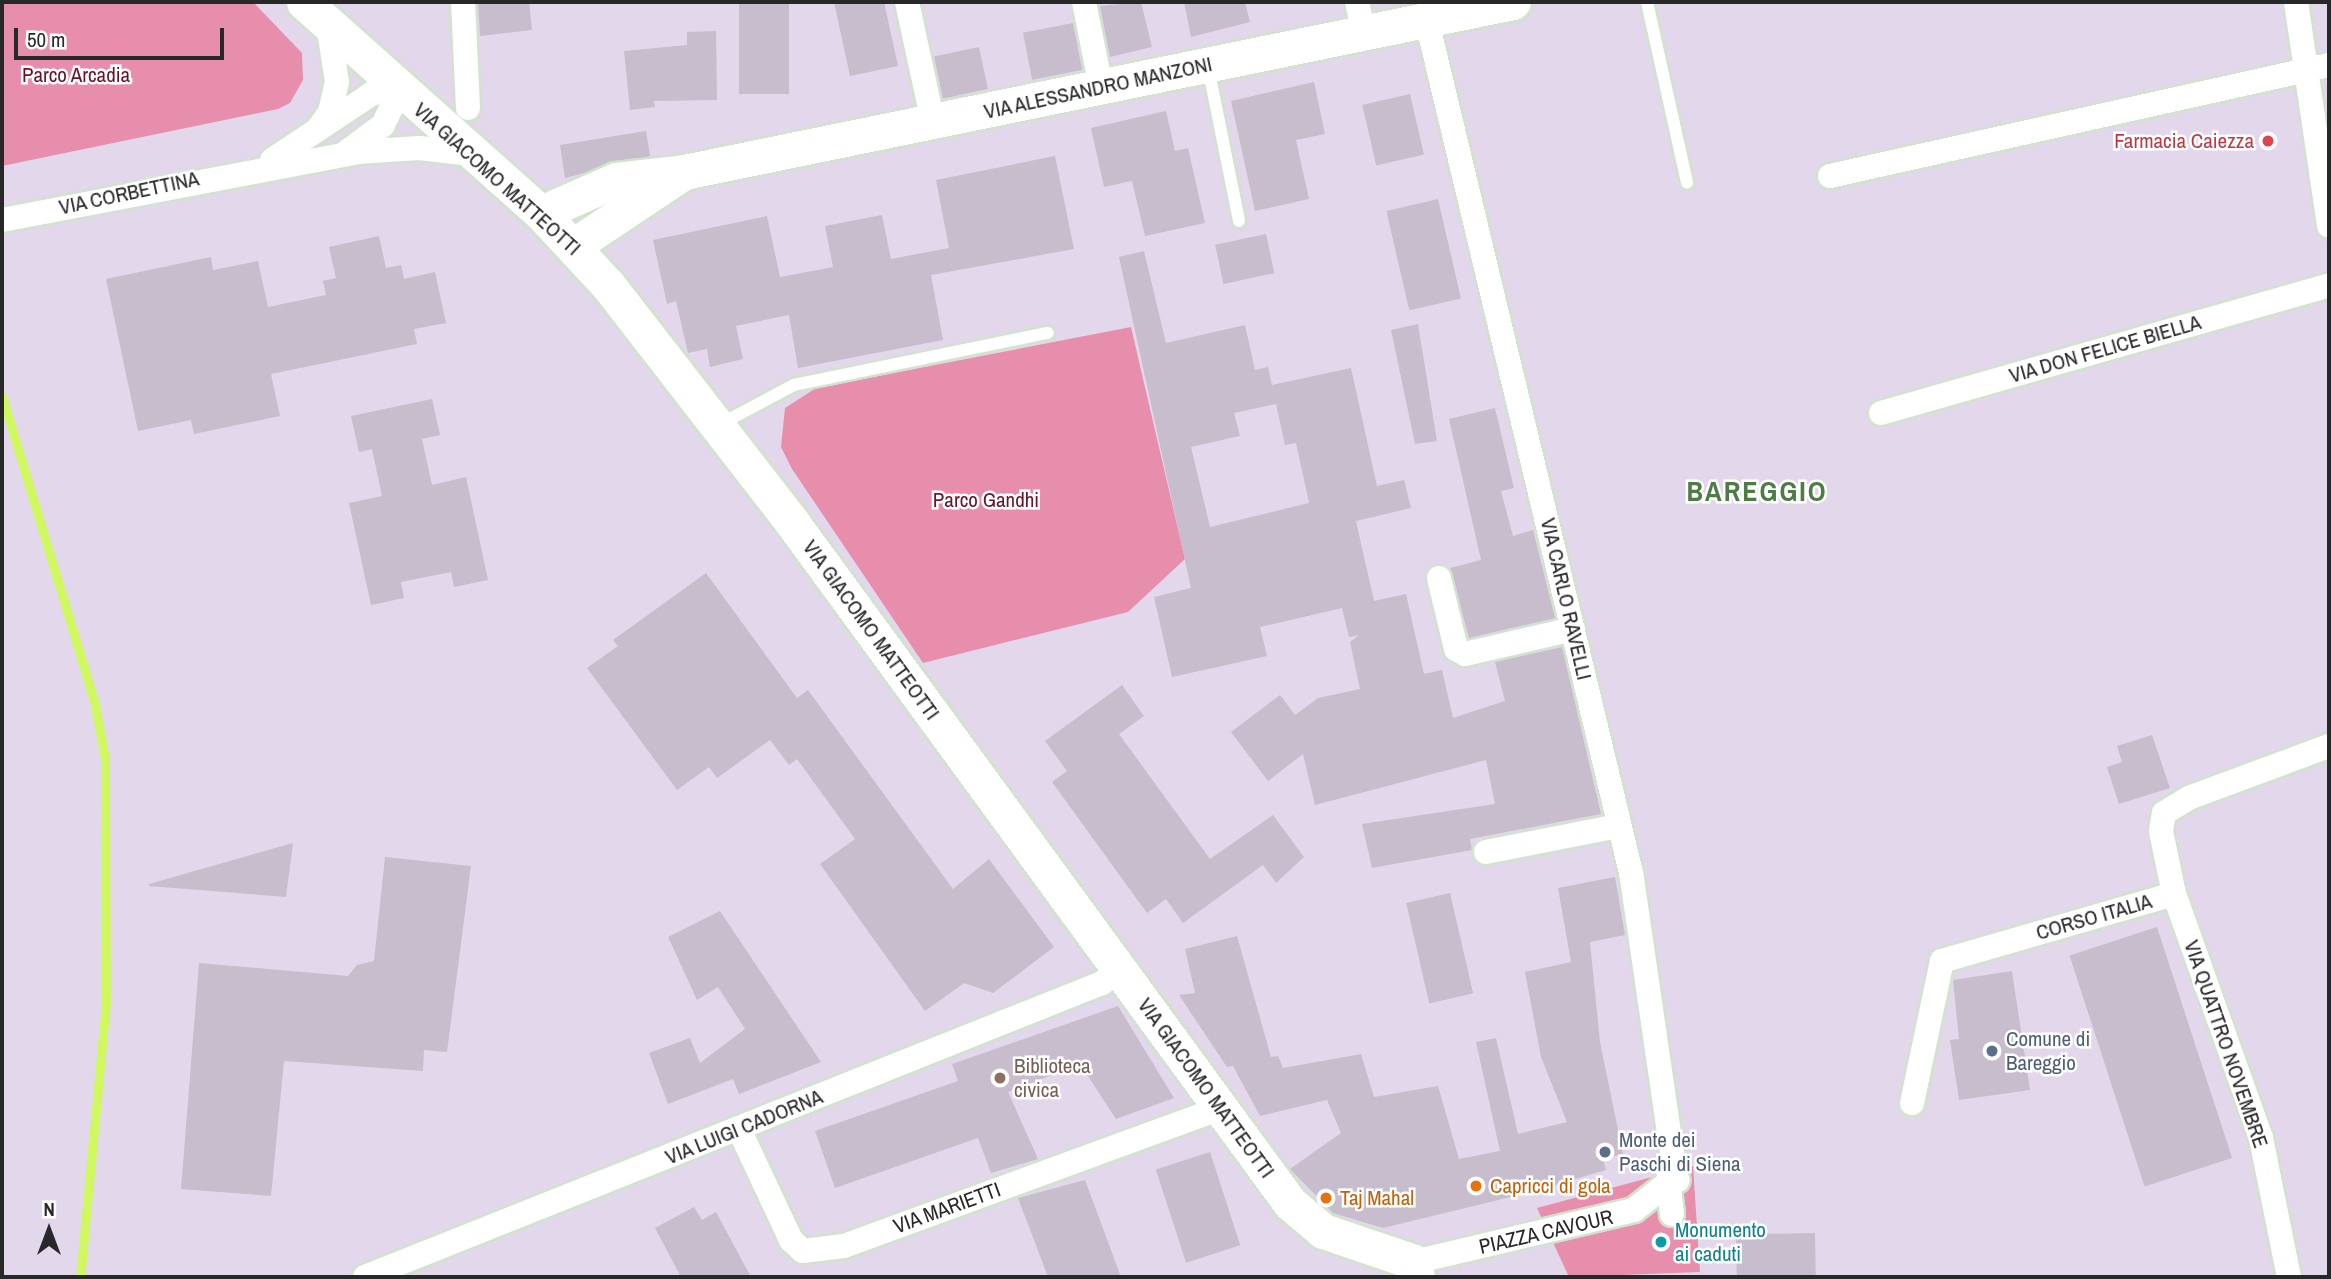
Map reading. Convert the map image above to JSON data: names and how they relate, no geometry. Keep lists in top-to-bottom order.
{
  "streets": {
    "street": [
      "VIA ALESSANDRO MANZONI",
      "VIA GIACOMO MATTEOTTI",
      "VIA CORBETTINA",
      "VIA DON FELICE BIELLA",
      "VIA CARLO RAVELLI",
      "CORSO ITALIA",
      "VIA QUATTRO NOVEMBRE",
      "VIA LUIGI CADORNA",
      "VIA MARIETTI",
      "PIAZZA CAVOUR"
    ]
  },
  "crossings": [
    ["VIA ALESSANDRO MANZONI", "VIA GIACOMO MATTEOTTI"],
    ["VIA ALESSANDRO MANZONI", "VIA CARLO RAVELLI"],
    ["VIA GIACOMO MATTEOTTI", "VIA CORBETTINA"],
    ["VIA GIACOMO MATTEOTTI", "VIA LUIGI CADORNA"],
    ["VIA GIACOMO MATTEOTTI", "VIA MARIETTI"],
    ["VIA GIACOMO MATTEOTTI", "PIAZZA CAVOUR"],
    ["VIA CARLO RAVELLI", "PIAZZA CAVOUR"],
    ["CORSO ITALIA", "VIA QUATTRO NOVEMBRE"],
    ["VIA LUIGI CADORNA", "VIA MARIETTI"]
  ],
  "districts": ["BAREGGIO"],
  "parks": ["Parco Arcadia", "Parco Gandhi"],
  "places": [
    "Farmacia Caiezza",
    "Comune di Bareggio",
    "Biblioteca civica",
    "Monte dei Paschi di Siena",
    "Capricci di gola",
    "Taj Mahal",
    "Monumento ai caduti"
  ],
  "scale_bar": "50 m",
  "north": "top"
}
